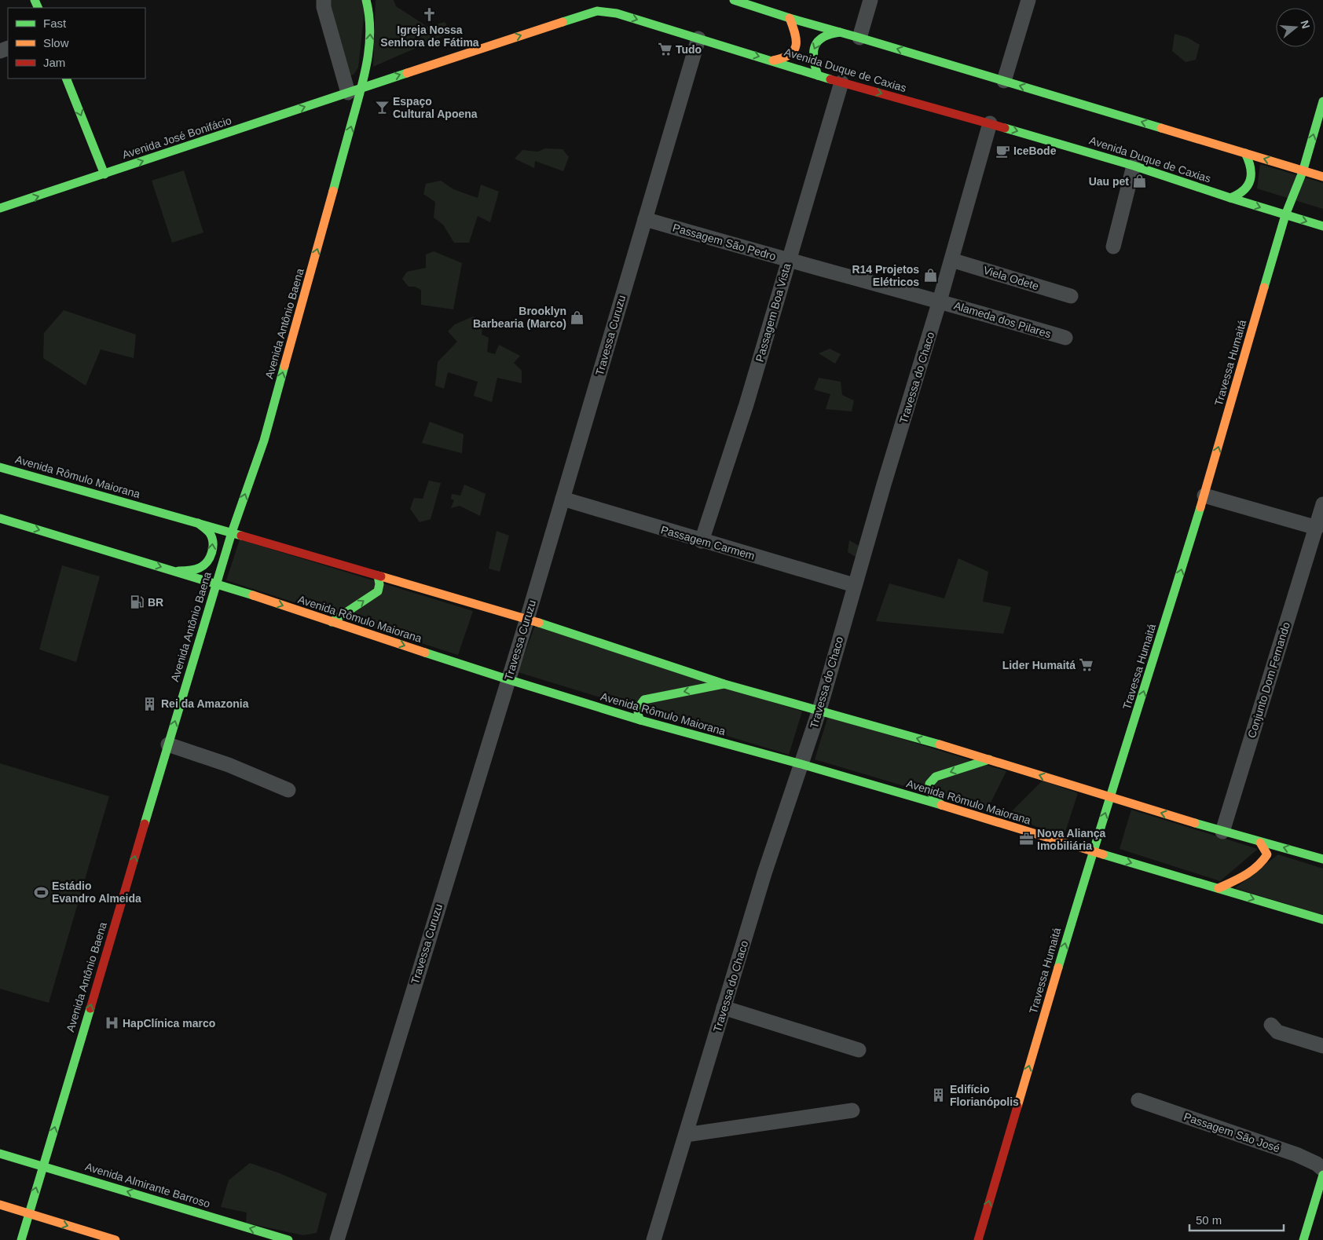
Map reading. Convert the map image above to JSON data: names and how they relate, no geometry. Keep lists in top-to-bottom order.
{
  "streets": {
    "main road": [
      "Avenida Duque de Caxias",
      "Avenida José Bonifácio",
      "Avenida Antônio Baena",
      "Travessa Humaitá",
      "Avenida Rômulo Maiorana",
      "Avenida Almirante Barroso"
    ],
    "street": [
      "Passagem São Pedro",
      "Viela Odete",
      "Passagem Boa Vista",
      "Alameda dos Pilares",
      "Travessa Curuzu",
      "Travessa do Chaco",
      "Passagem Carmem",
      "Conjunto Dom Fernando",
      "Passagem São José"
    ]
  },
  "crossings": [
    ["Avenida Duque de Caxias", "Avenida José Bonifácio"],
    ["Avenida Duque de Caxias", "Passagem Boa Vista"],
    ["Avenida Duque de Caxias", "Avenida Antônio Baena"],
    ["Avenida Duque de Caxias", "Travessa Curuzu"],
    ["Avenida Duque de Caxias", "Travessa Humaitá"],
    ["Avenida Duque de Caxias", "Travessa do Chaco"],
    ["Avenida José Bonifácio", "Avenida Antônio Baena"],
    ["Passagem São Pedro", "Passagem Boa Vista"],
    ["Passagem São Pedro", "Alameda dos Pilares"],
    ["Passagem São Pedro", "Travessa Curuzu"],
    ["Passagem São Pedro", "Travessa do Chaco"],
    ["Viela Odete", "Travessa do Chaco"],
    ["Passagem Boa Vista", "Passagem Carmem"],
    ["Alameda dos Pilares", "Travessa do Chaco"],
    ["Avenida Antônio Baena", "Avenida Rômulo Maiorana"],
    ["Avenida Antônio Baena", "Avenida Almirante Barroso"],
    ["Travessa Curuzu", "Avenida Rômulo Maiorana"],
    ["Travessa Curuzu", "Passagem Carmem"],
    ["Travessa Humaitá", "Avenida Rômulo Maiorana"],
    ["Travessa do Chaco", "Avenida Rômulo Maiorana"],
    ["Travessa do Chaco", "Passagem Carmem"],
    ["Avenida Rômulo Maiorana", "Conjunto Dom Fernando"]
  ],
  "one_way": ["Avenida José Bonifácio", "Avenida Antônio Baena", "Travessa Humaitá"],
  "places": {
    "church": ["Igreja Nossa Senhora de Fátima"],
    "supermarket": ["Tudo", "Lider Humaitá"],
    "bar": ["Espaço Cultural Apoena"],
    "cafe": ["IceBode"],
    "shop": ["Uau pet", "R14 Projetos Elétricos", "Brooklyn Barbearia (Marco)"],
    "fuel station": ["BR"],
    "building": ["Rei da Amazonia", "Edifício Florianópolis"],
    "office": ["Nova Aliança Imobiliária"],
    "sports": ["Estádio Evandro Almeida"],
    "hospital": ["HapClínica marco"]
  },
  "legend": ["Fast", "Slow", "Jam"],
  "scale_bar": "50 m",
  "north": "right"
}
